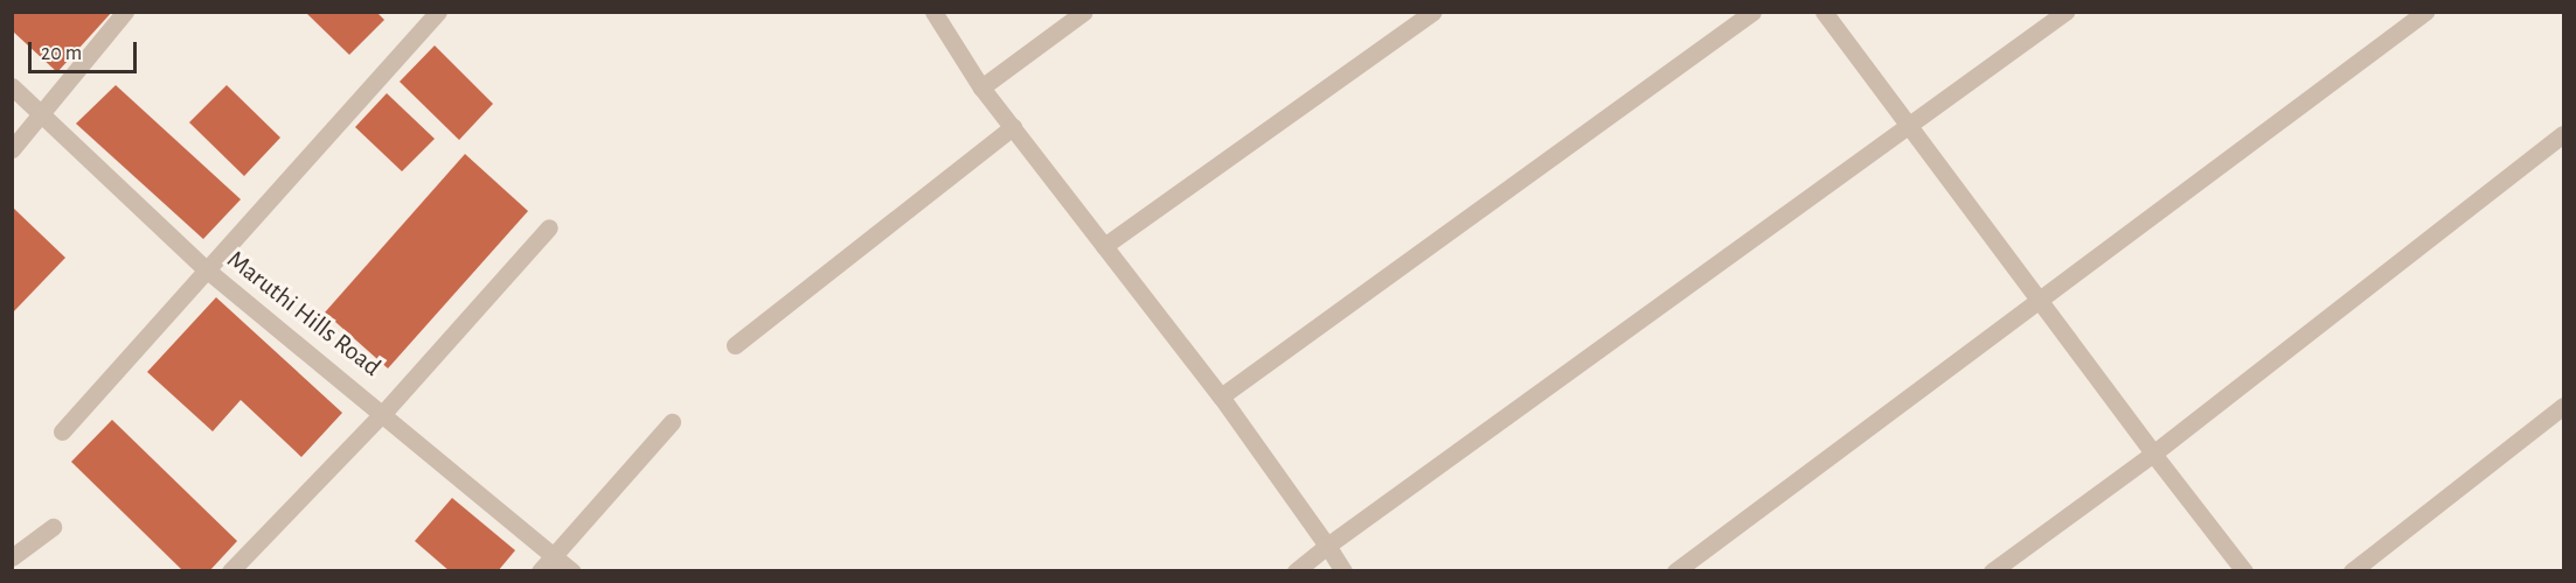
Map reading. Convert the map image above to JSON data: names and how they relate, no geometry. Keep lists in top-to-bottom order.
{
  "streets": {
    "street": ["Maruthi Hills Road"]
  },
  "scale_bar": "20 m"
}
